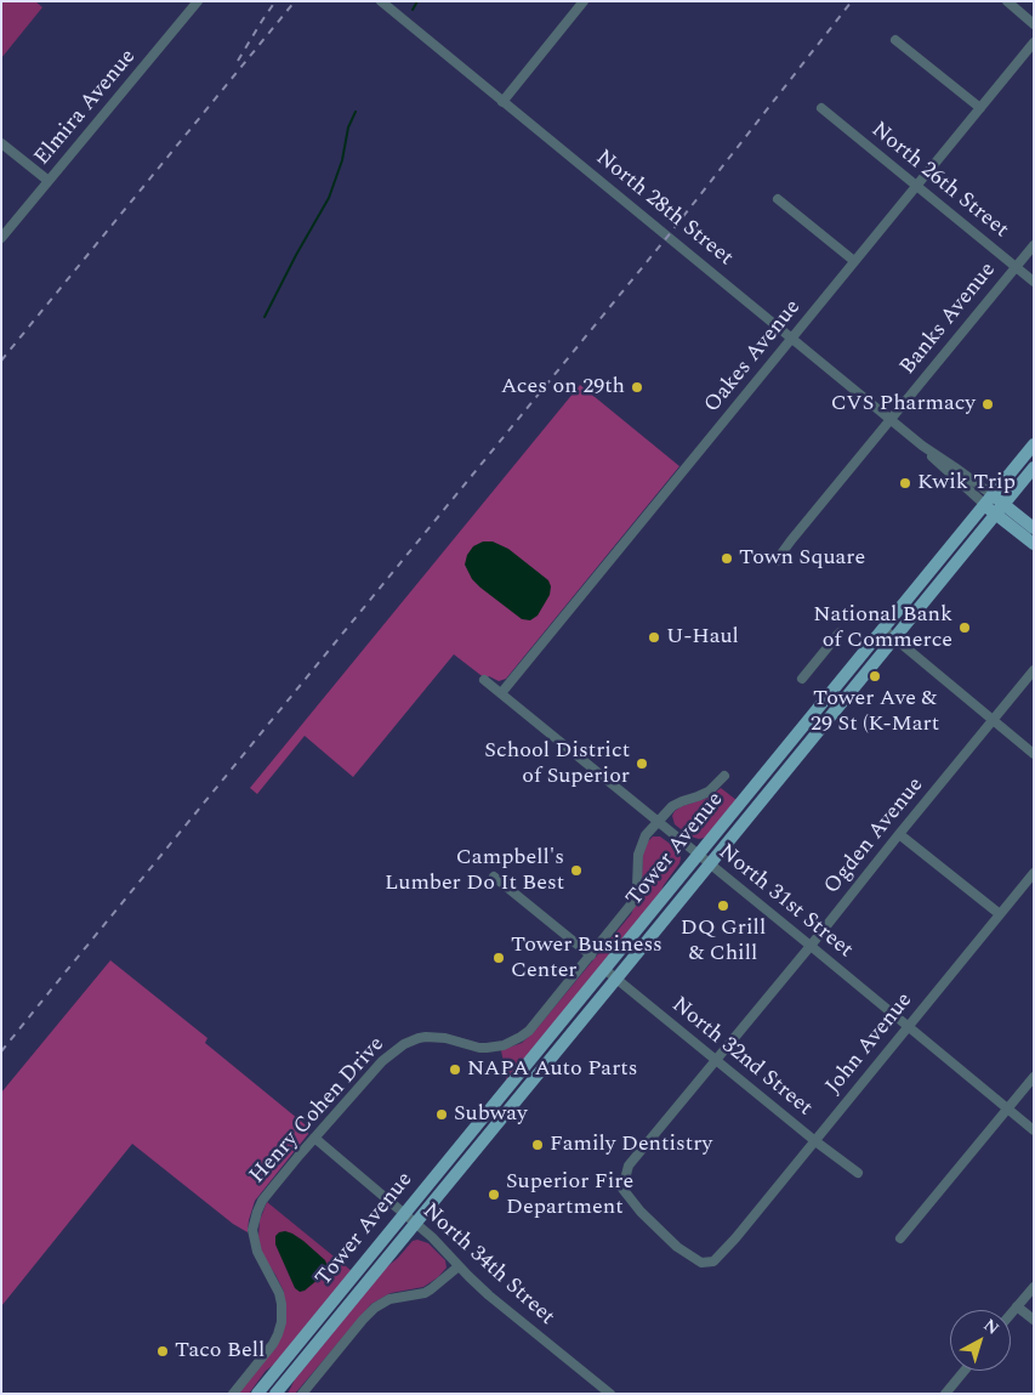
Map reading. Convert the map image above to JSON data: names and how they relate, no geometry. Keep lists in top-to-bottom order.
{
  "streets": {
    "main road": ["North 28th Street", "Tower Avenue"],
    "street": [
      "Elmira Avenue",
      "North 26th Street",
      "Banks Avenue",
      "Oakes Avenue",
      "Ogden Avenue",
      "North 31st Street",
      "John Avenue",
      "North 32nd Street",
      "Henry Cohen Drive",
      "North 34th Street"
    ]
  },
  "crossings": [
    ["North 26th Street", "Banks Avenue"],
    ["North 26th Street", "Oakes Avenue"],
    ["North 28th Street", "Banks Avenue"],
    ["North 28th Street", "Oakes Avenue"],
    ["North 28th Street", "Tower Avenue"],
    ["Oakes Avenue", "North 31st Street"],
    ["Ogden Avenue", "North 31st Street"],
    ["Ogden Avenue", "John Avenue"],
    ["Ogden Avenue", "North 32nd Street"],
    ["Tower Avenue", "North 31st Street"],
    ["Tower Avenue", "North 32nd Street"],
    ["Tower Avenue", "North 34th Street"],
    ["North 31st Street", "John Avenue"],
    ["North 31st Street", "Henry Cohen Drive"],
    ["John Avenue", "North 32nd Street"],
    ["Henry Cohen Drive", "North 34th Street"]
  ],
  "places": [
    "Aces on 29th",
    "CVS Pharmacy",
    "Kwik Trip",
    "Town Square",
    "National Bank of Commerce",
    "U-Haul",
    "Tower Ave & 29 St (K-Mart",
    "School District of Superior",
    "Campbell's Lumber Do It Best",
    "DQ Grill & Chill",
    "Tower Business Center",
    "NAPA Auto Parts",
    "Subway",
    "Family Dentistry",
    "Superior Fire Department",
    "Taco Bell"
  ],
  "north": "top right"
}
